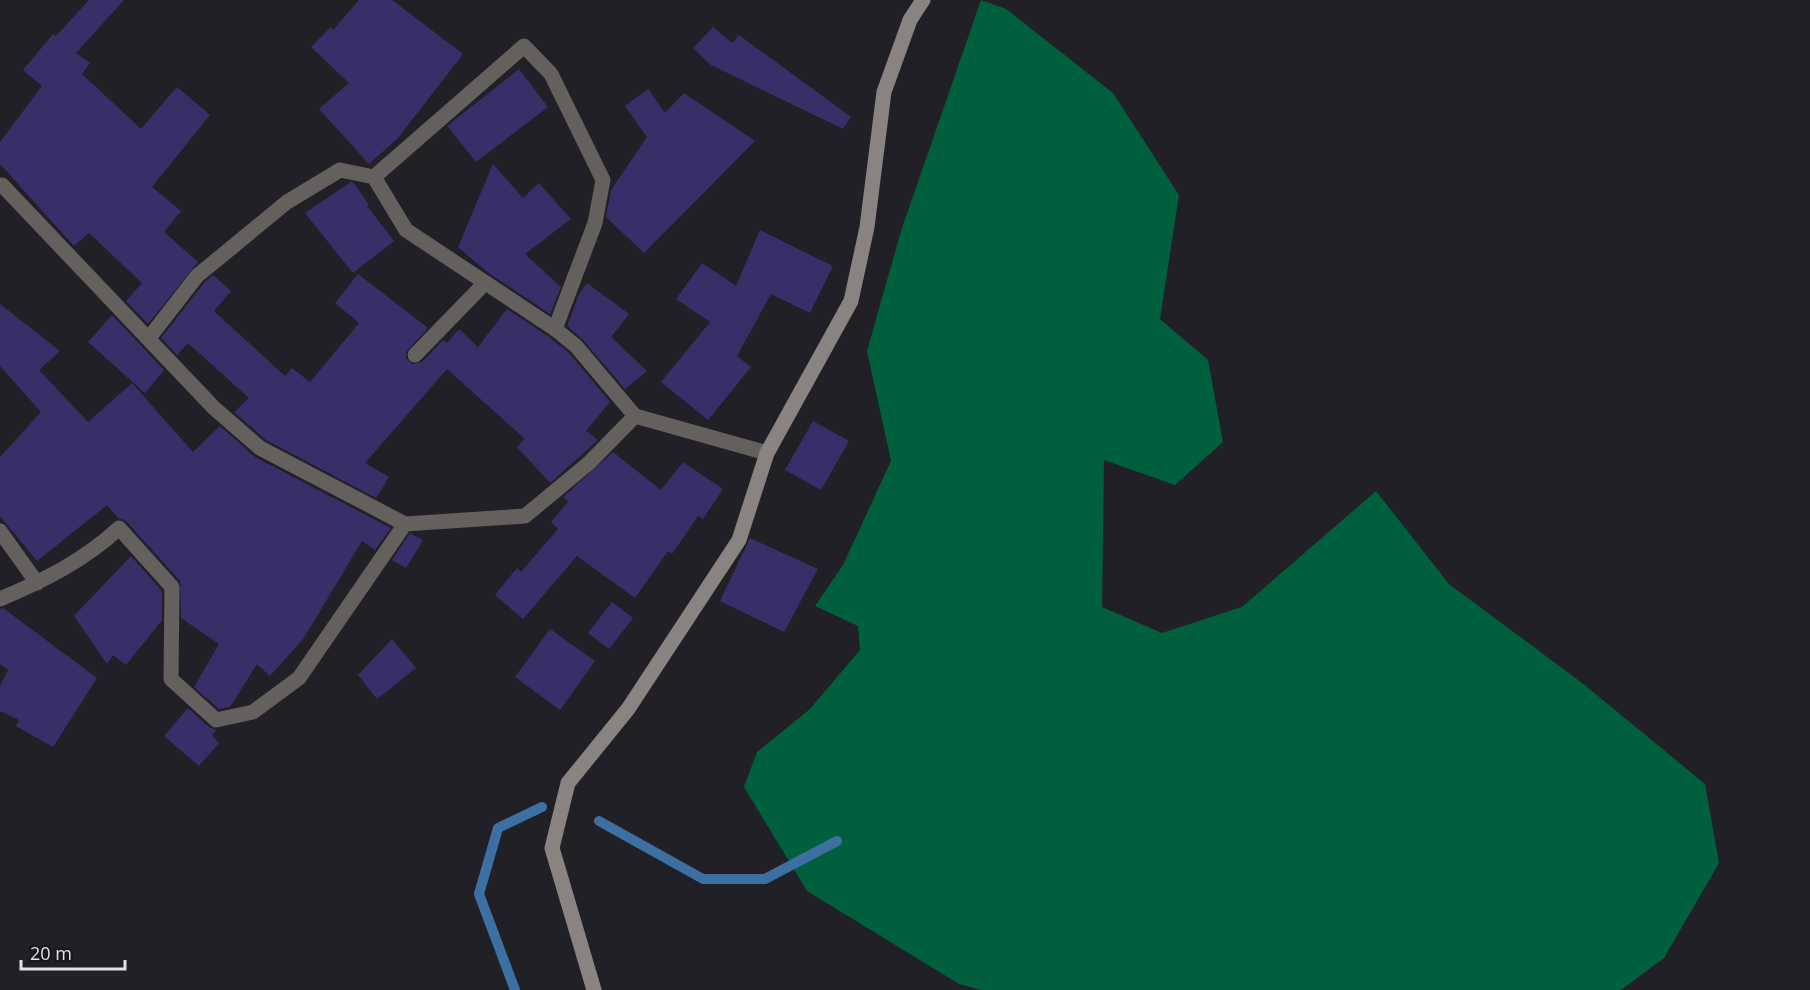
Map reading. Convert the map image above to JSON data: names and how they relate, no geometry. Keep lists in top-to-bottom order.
{
  "scale_bar": "20 m"
}
